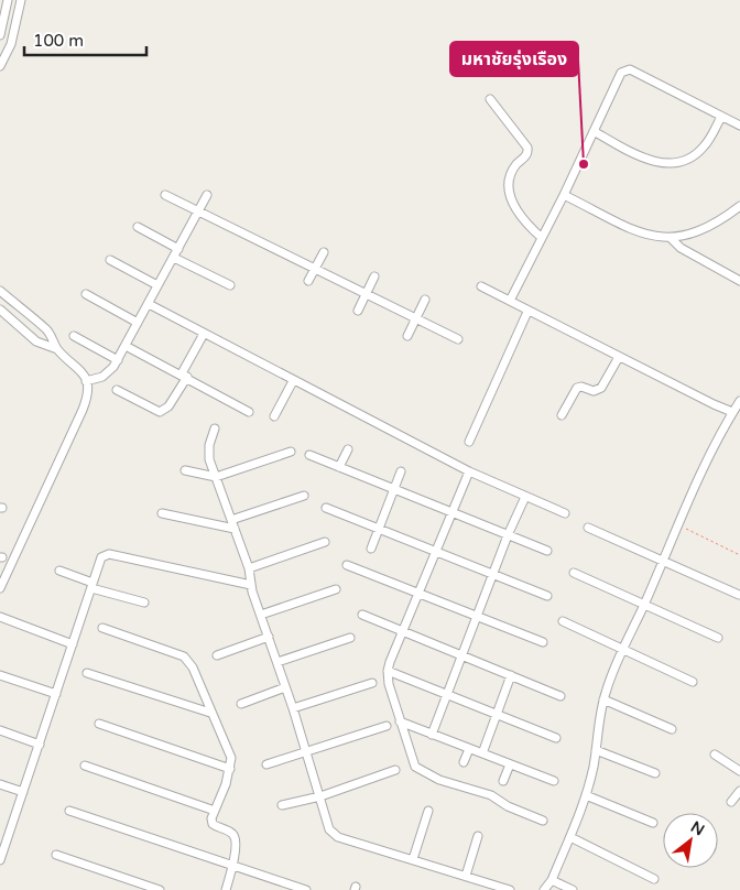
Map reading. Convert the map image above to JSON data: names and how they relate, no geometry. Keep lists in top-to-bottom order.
{
  "places": ["มหาชัยรุ่งเรือง"],
  "scale_bar": "100 m",
  "north": "top right"
}
